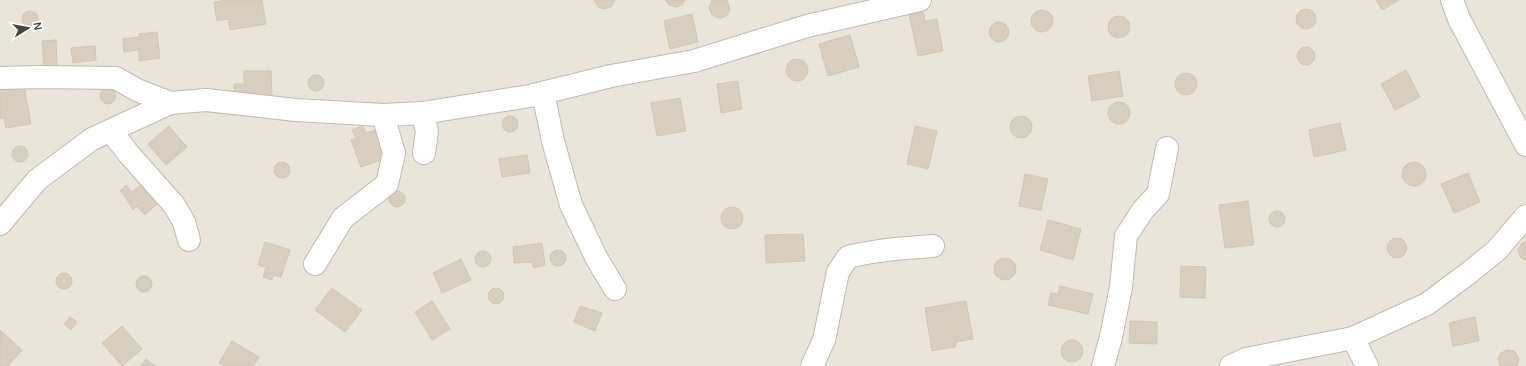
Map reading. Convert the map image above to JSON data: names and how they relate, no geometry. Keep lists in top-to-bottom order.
{
  "north": "right"
}
